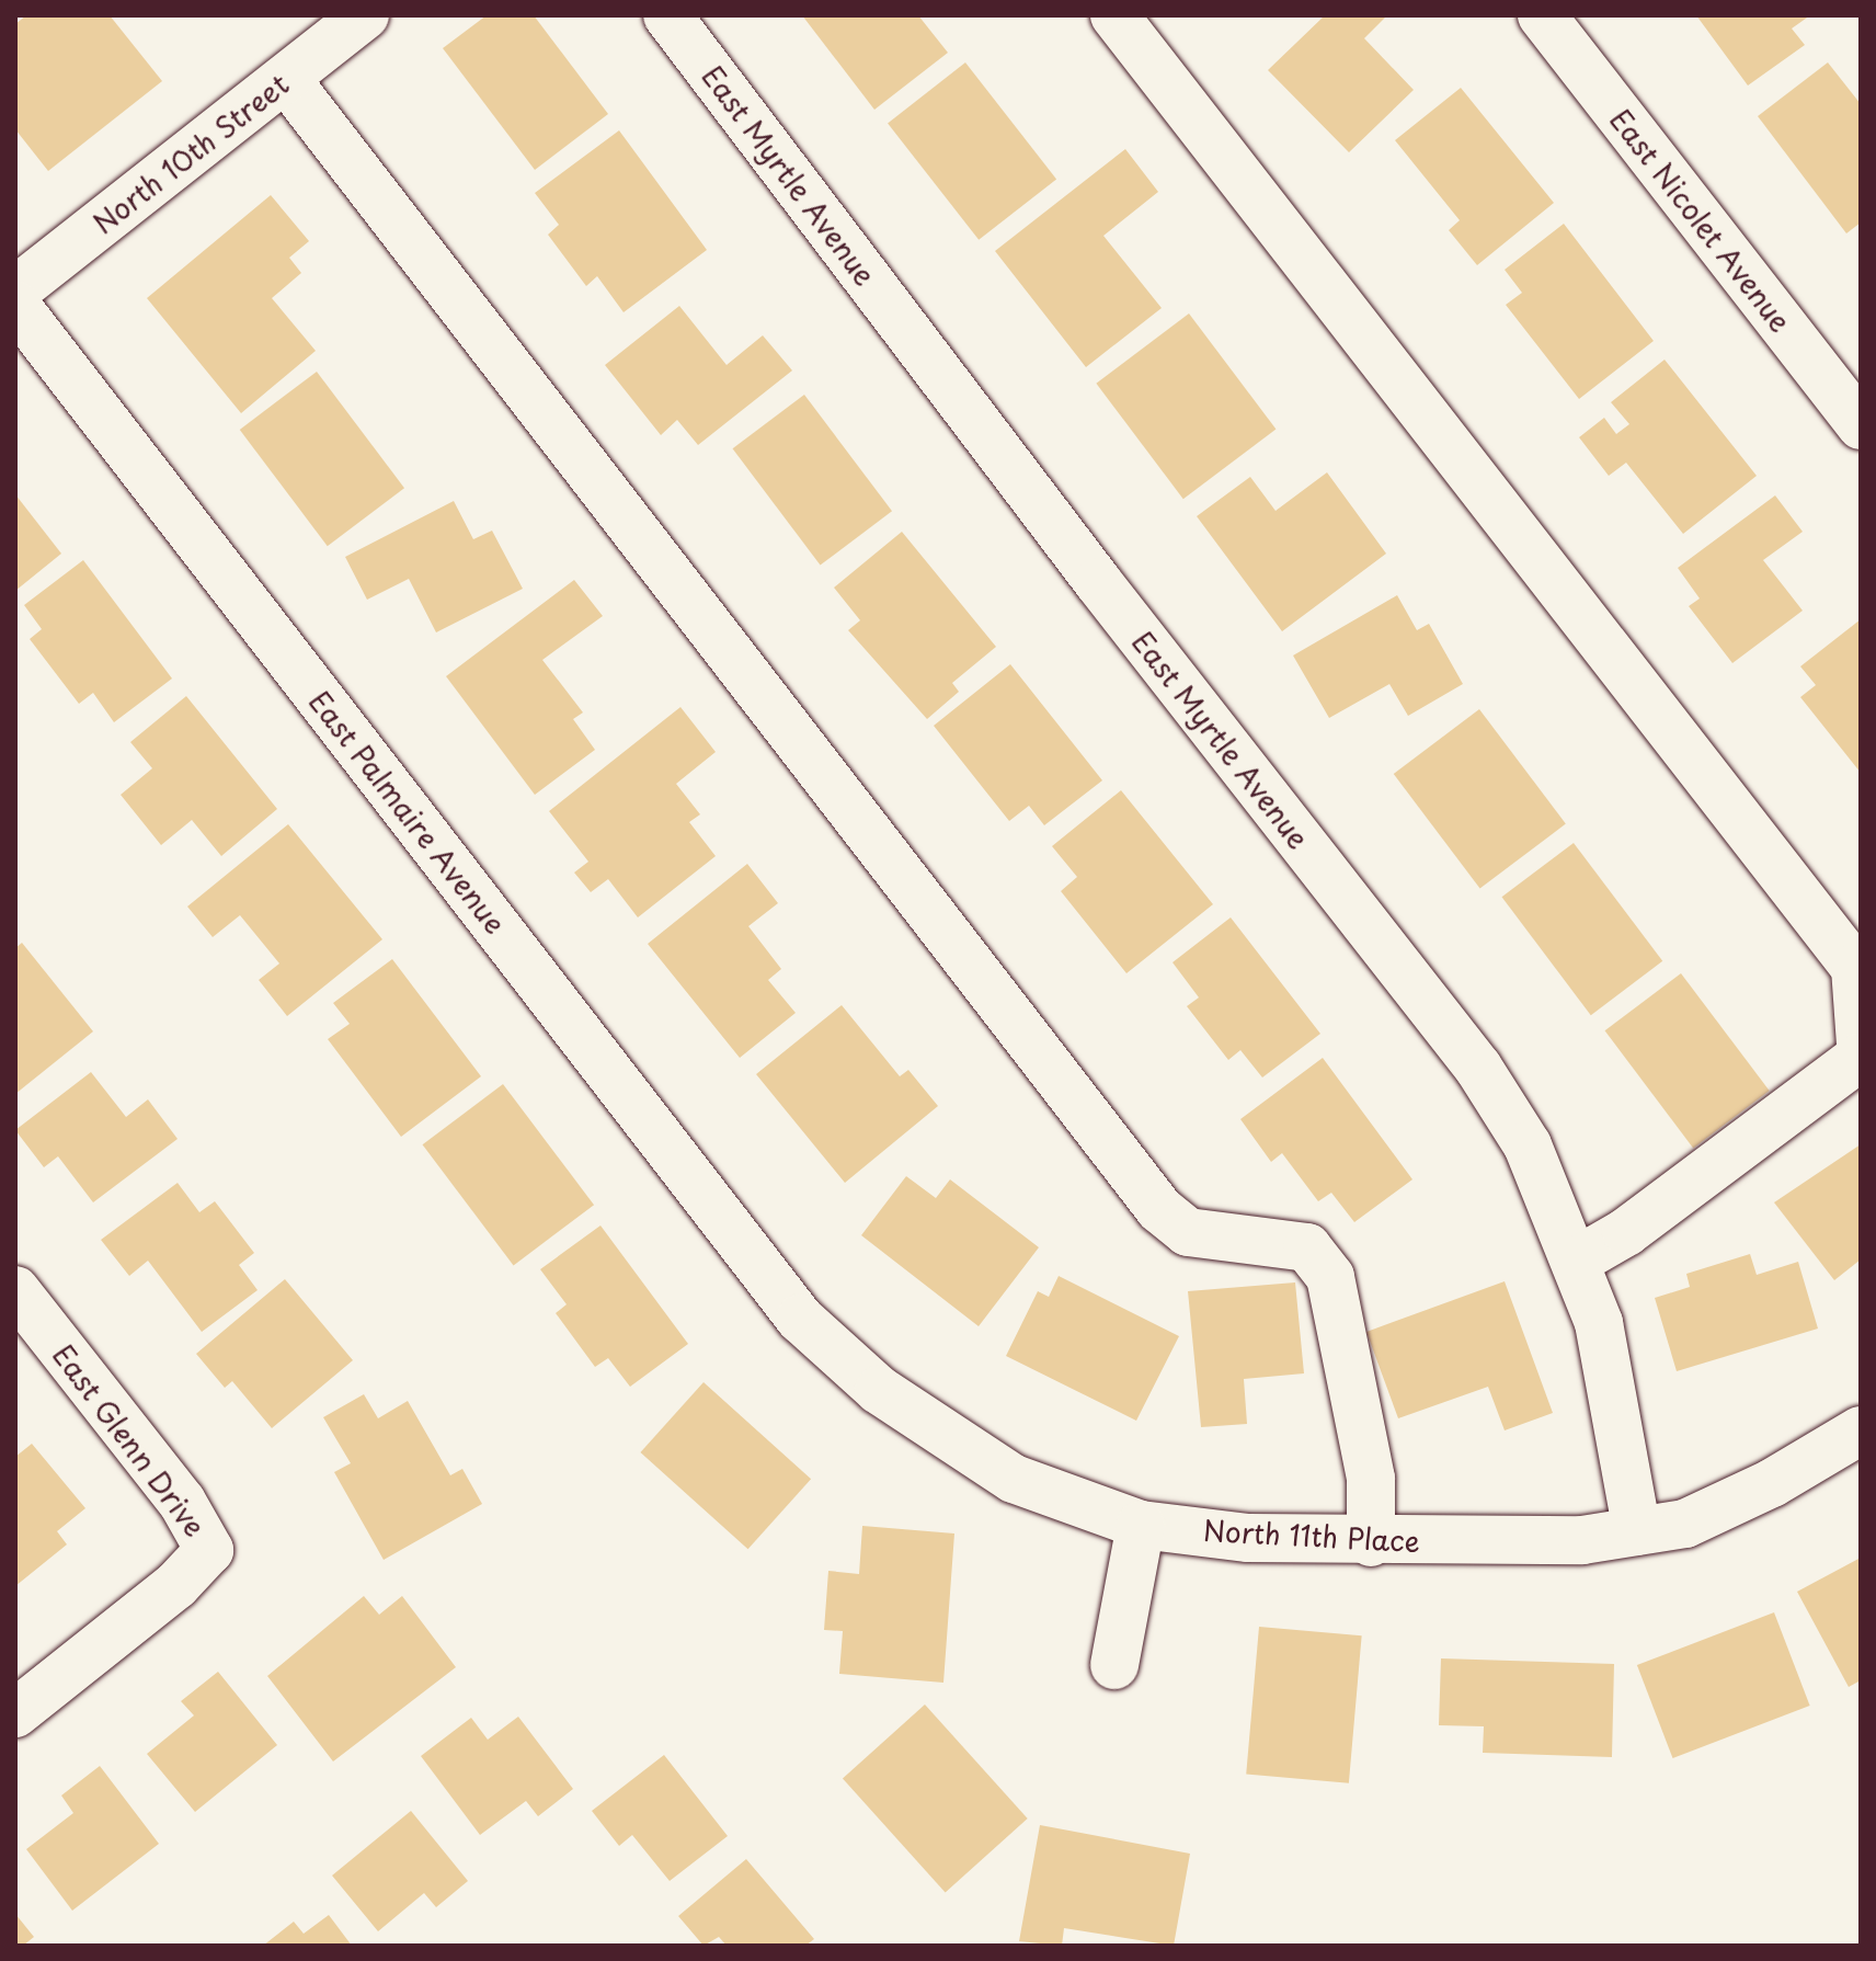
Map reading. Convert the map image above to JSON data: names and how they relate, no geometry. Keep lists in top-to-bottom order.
{
  "streets": {
    "street": [
      "North 10th Street",
      "East Myrtle Avenue",
      "East Nicolet Avenue",
      "East Palmaire Avenue",
      "East Glenn Drive",
      "North 11th Place"
    ]
  },
  "crossings": [
    ["North 10th Street", "East Palmaire Avenue"],
    ["East Myrtle Avenue", "North 11th Place"],
    ["East Palmaire Avenue", "North 11th Place"]
  ]
}
